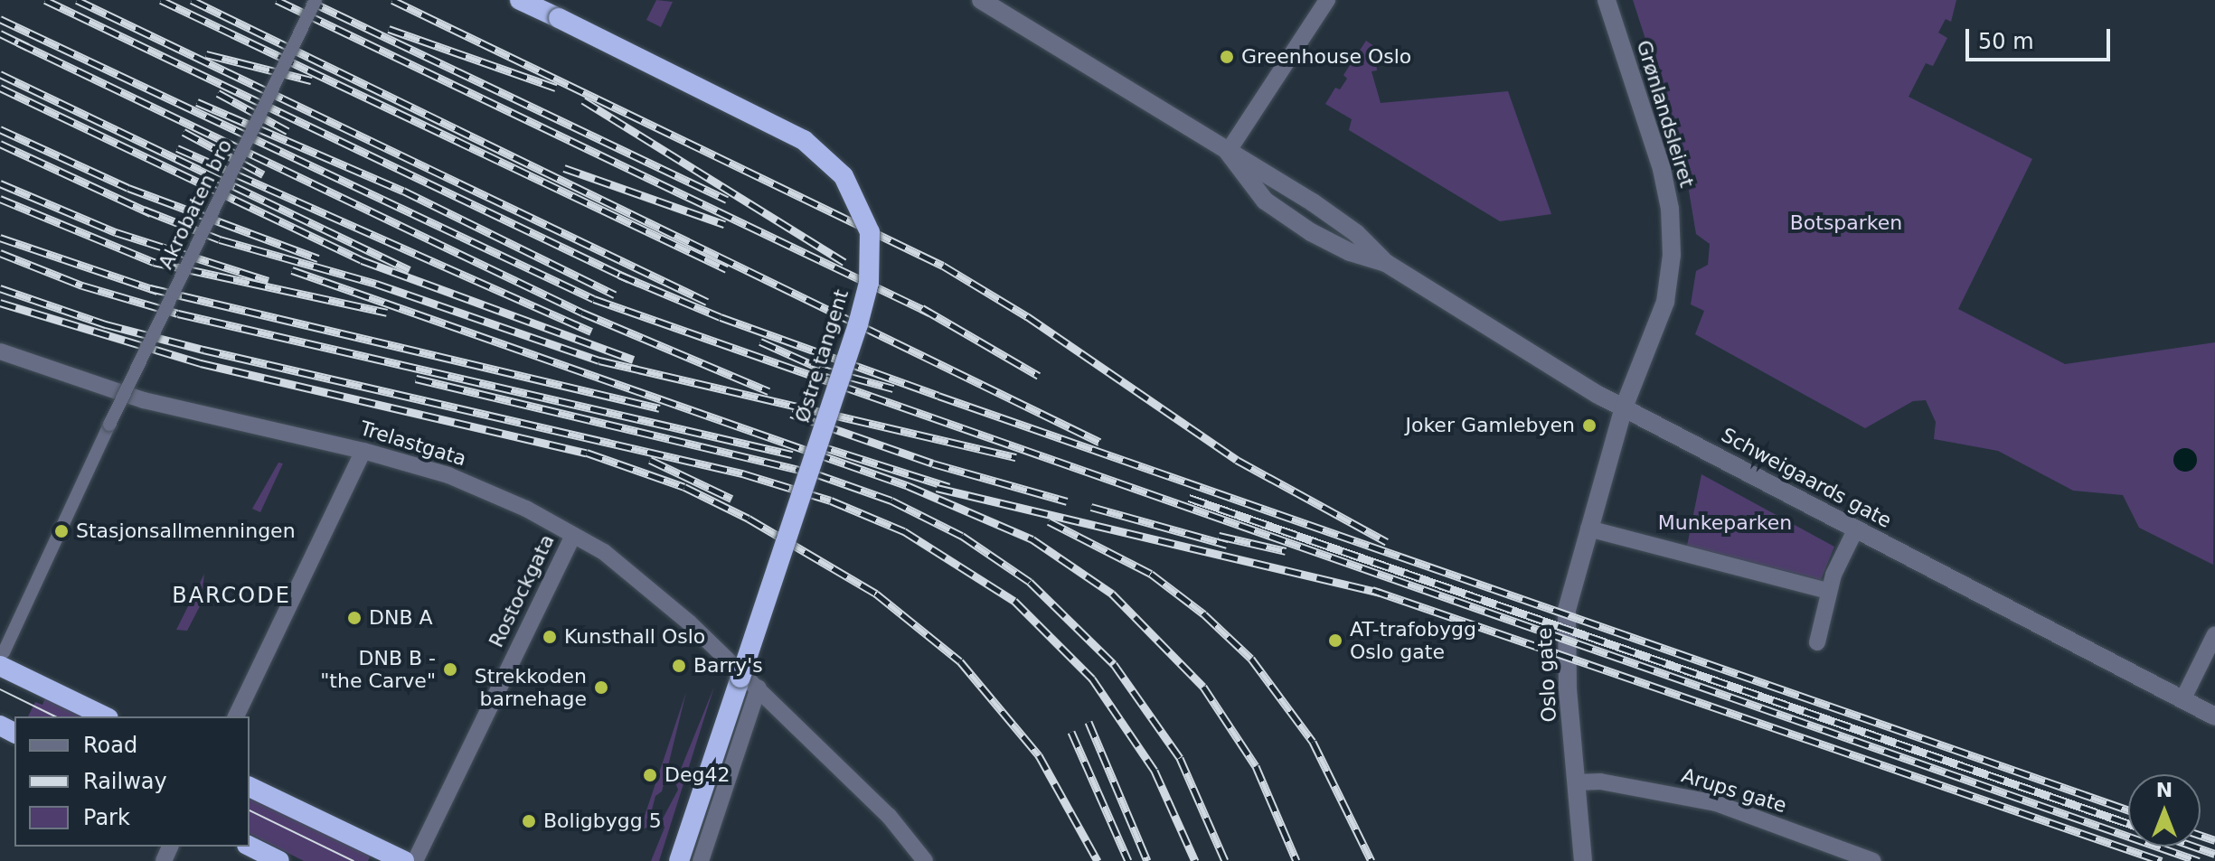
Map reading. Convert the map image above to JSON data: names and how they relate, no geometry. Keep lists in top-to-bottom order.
{
  "streets": {
    "highway": ["Østre tangent"],
    "street": [
      "Grønlandsleiret",
      "Akrobaten bro",
      "Trelastgata",
      "Schweigaards gate",
      "Rostockgata",
      "Oslo gate",
      "Arups gate"
    ]
  },
  "crossings": [
    ["Grønlandsleiret", "Schweigaards gate"],
    ["Grønlandsleiret", "Oslo gate"],
    ["Trelastgata", "Rostockgata"],
    ["Schweigaards gate", "Oslo gate"],
    ["Oslo gate", "Arups gate"]
  ],
  "districts": ["BARCODE"],
  "parks": ["Botsparken", "Munkeparken"],
  "places": [
    "Greenhouse Oslo",
    "Joker Gamlebyen",
    "Stasjonsallmenningen",
    "DNB A",
    "Kunsthall Oslo",
    "AT-trafobygg Oslo gate",
    "Barry's",
    "DNB B - \"the Carve\"",
    "Strekkoden barnehage",
    "Deg42",
    "Boligbygg 5"
  ],
  "legend": ["Road", "Railway", "Park"],
  "scale_bar": "50 m",
  "north": "top"
}
